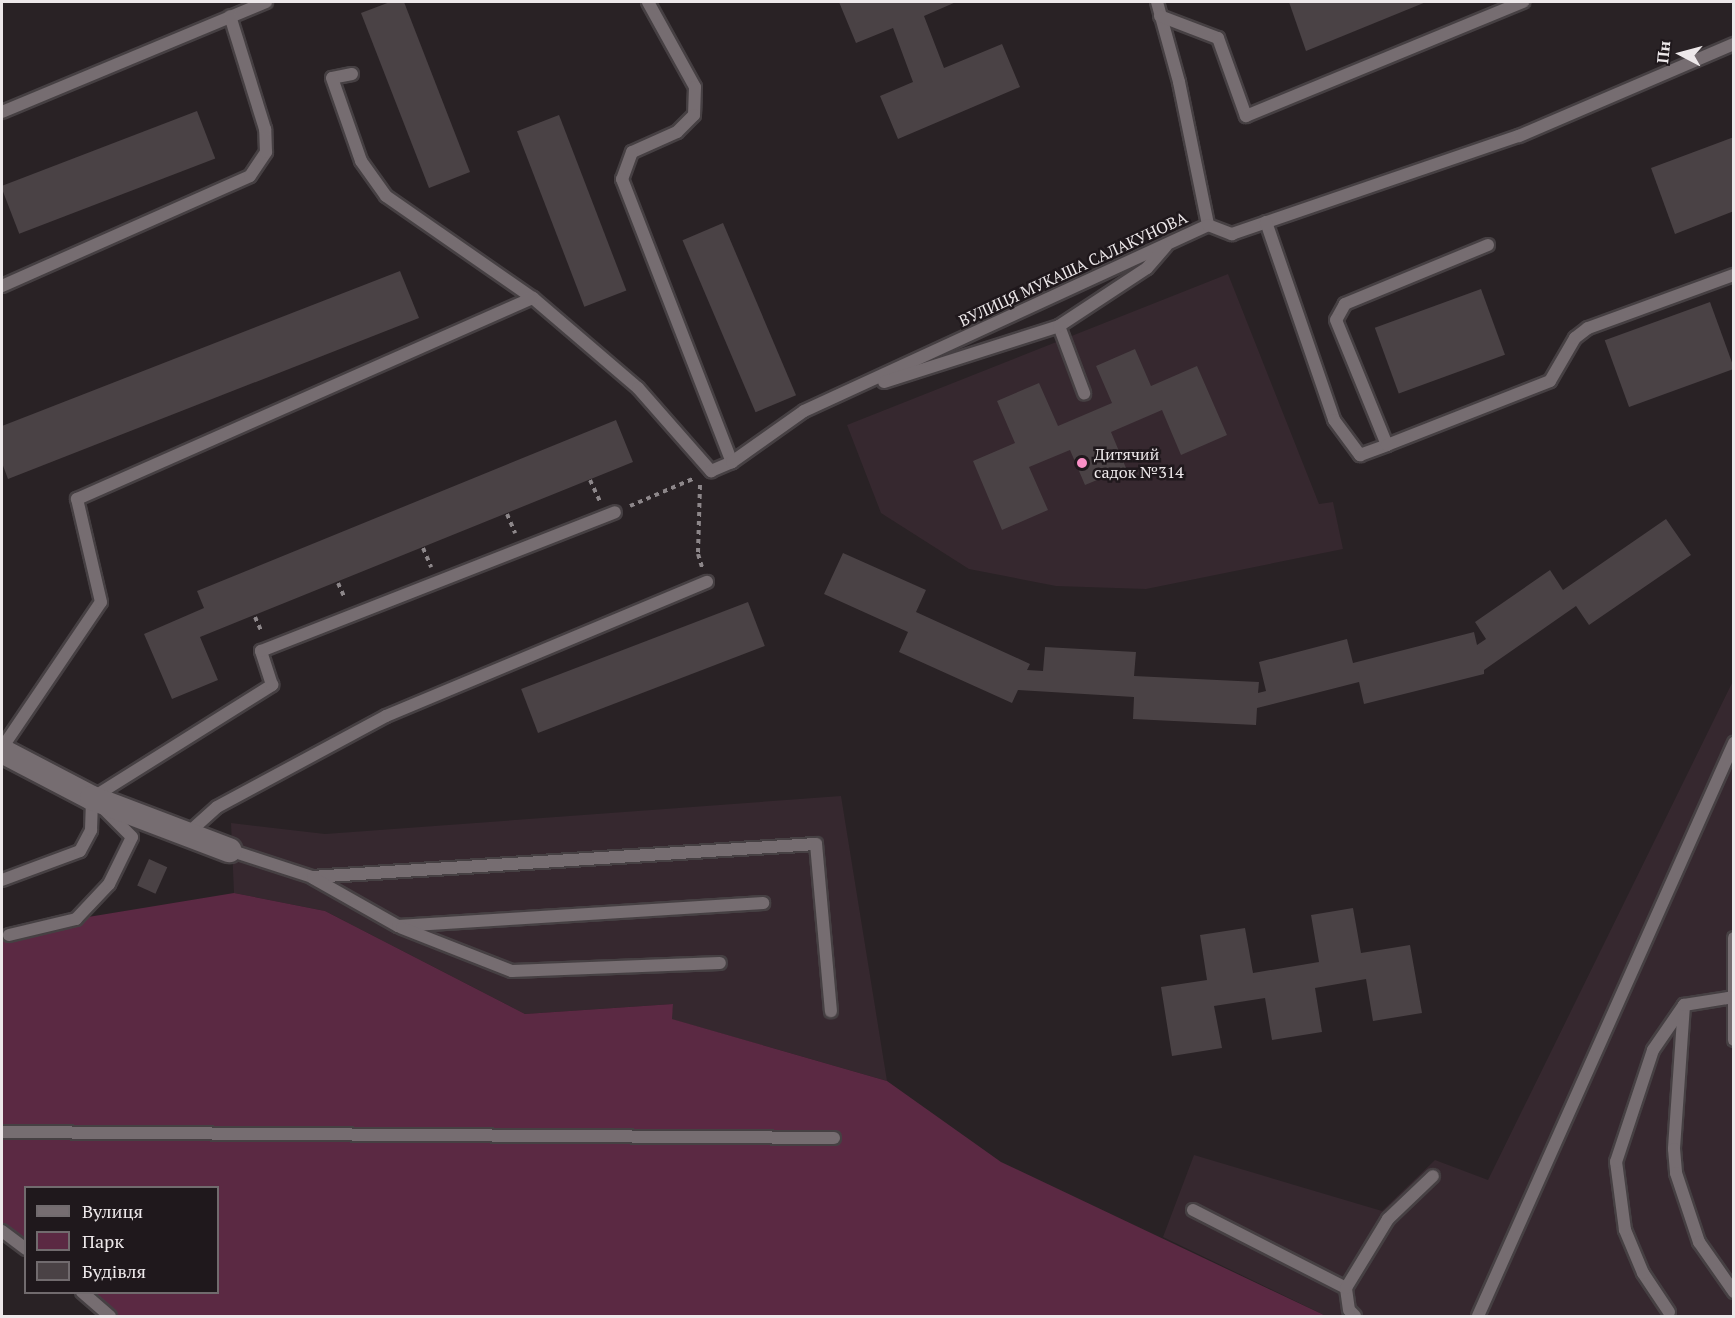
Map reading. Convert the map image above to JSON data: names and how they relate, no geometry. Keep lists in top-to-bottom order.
{
  "streets": {
    "lane": ["ВУЛИЦЯ МУКАША САЛАКУНОВА"]
  },
  "places": ["Дитячий садок №314"],
  "legend": ["Вулиця", "Парк", "Будівля"],
  "north": "left"
}
